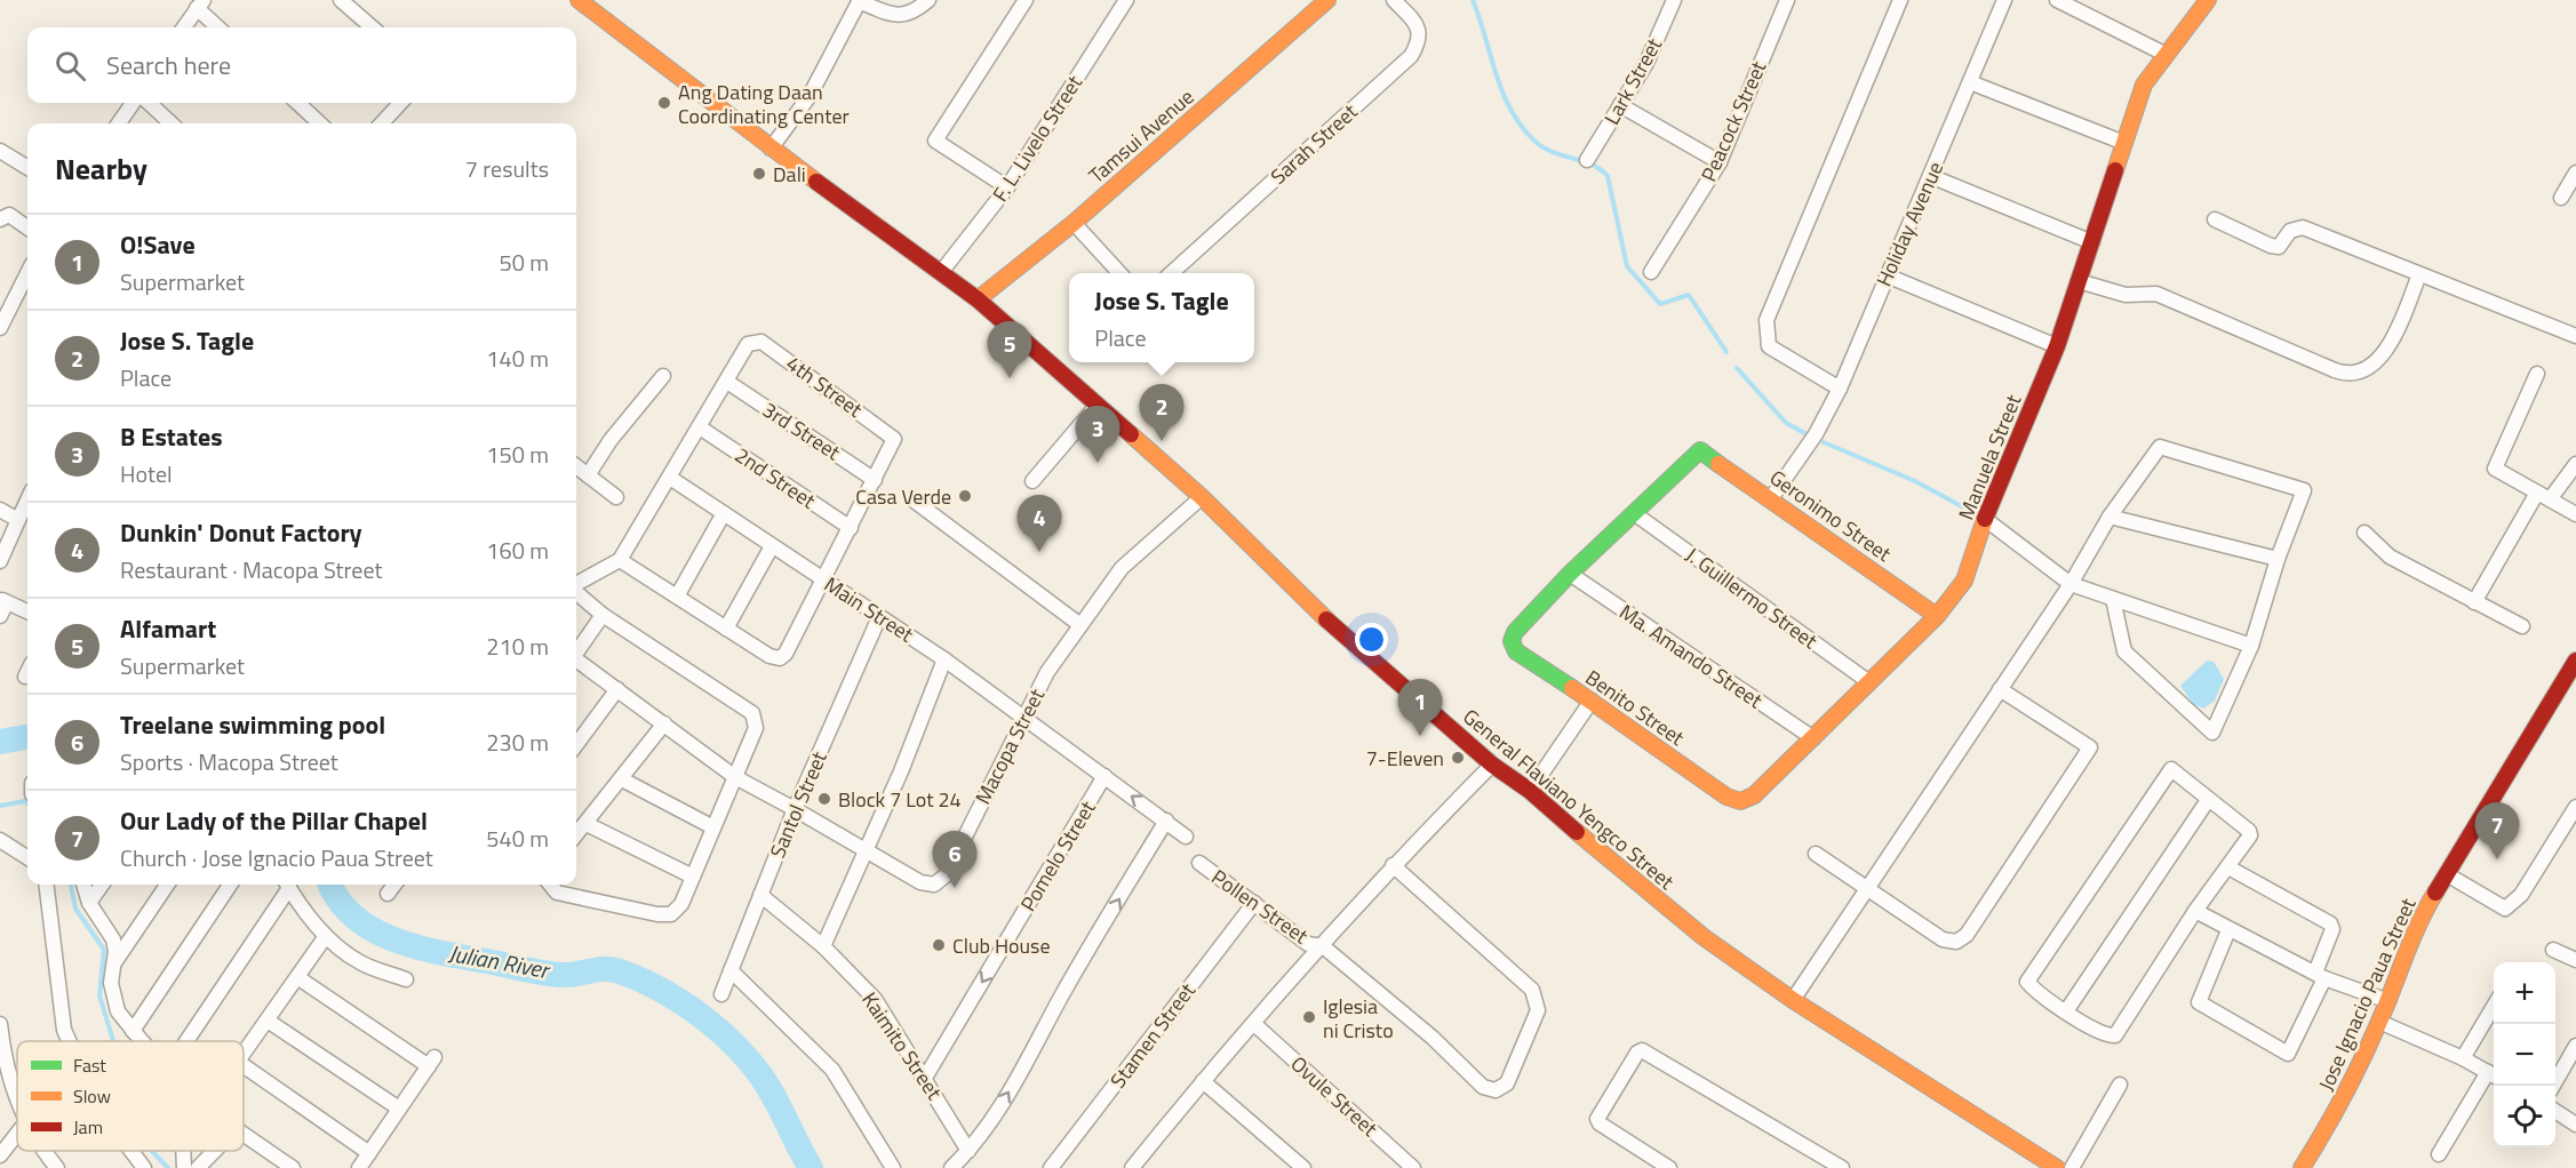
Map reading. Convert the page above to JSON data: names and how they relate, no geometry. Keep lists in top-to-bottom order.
{
  "streets": {
    "street": [
      "Lark Street",
      "Peacock Street",
      "Tamsui Avenue",
      "F. L. Livelo Street",
      "Sarah Street",
      "Holiday Avenue",
      "4th Street",
      "3rd Street",
      "Manuela Street",
      "2nd Street",
      "Geronimo Street",
      "J. Guillermo Street",
      "Main Street",
      "Ma. Amando Street",
      "Benito Street",
      "Macopa Street",
      "General Flaviano Yengco Street",
      "Santol Street",
      "Pomelo Street",
      "Pollen Street",
      "Jose Ignacio Paua Street",
      "Stamen Street",
      "Kaimito Street",
      "Ovule Street"
    ]
  },
  "crossings": [
    ["Tamsui Avenue", "General Flaviano Yengco Street"],
    ["F. L. Livelo Street", "General Flaviano Yengco Street"],
    ["Holiday Avenue", "Geronimo Street"],
    ["4th Street", "3rd Street"],
    ["4th Street", "2nd Street"],
    ["4th Street", "Main Street"],
    ["Manuela Street", "Geronimo Street"],
    ["Manuela Street", "J. Guillermo Street"],
    ["Manuela Street", "Ma. Amando Street"],
    ["Manuela Street", "Benito Street"],
    ["Geronimo Street", "J. Guillermo Street"],
    ["Main Street", "Macopa Street"],
    ["Main Street", "Santol Street"],
    ["Main Street", "Pomelo Street"],
    ["Ma. Amando Street", "Benito Street"],
    ["Macopa Street", "General Flaviano Yengco Street"],
    ["Macopa Street", "Santol Street"],
    ["Santol Street", "Kaimito Street"],
    ["Pomelo Street", "Kaimito Street"],
    ["Pollen Street", "Stamen Street"]
  ],
  "water": ["Julian River"],
  "places": [
    "Ang Dating Daan Coordinating Center",
    "Dali",
    "Casa Verde",
    "7-Eleven",
    "Block 7 Lot 24",
    "Club House",
    "Iglesia ni Cristo"
  ],
  "legend": ["Fast", "Slow", "Jam"],
  "page": {
    "search": "Search here",
    "heading": ["Nearby", "7 results"],
    "list": [
      {
        "mark": "1",
        "name": "O!Save",
        "note": "Supermarket",
        "value": "50 m"
      },
      {
        "mark": "2",
        "name": "Jose S. Tagle",
        "note": "Place",
        "value": "140 m"
      },
      {
        "mark": "3",
        "name": "B Estates",
        "note": "Hotel",
        "value": "150 m"
      },
      {
        "mark": "4",
        "name": "Dunkin' Donut Factory",
        "note": "Restaurant · Macopa Street",
        "value": "160 m"
      },
      {
        "mark": "5",
        "name": "Alfamart",
        "note": "Supermarket",
        "value": "210 m"
      },
      {
        "mark": "6",
        "name": "Treelane swimming pool",
        "note": "Sports · Macopa Street",
        "value": "230 m"
      },
      {
        "mark": "7",
        "name": "Our Lady of the Pillar Chapel",
        "note": "Church · Jose Ignacio Paua Street",
        "value": "540 m"
      }
    ],
    "popup": ["Jose S. Tagle", "Place"],
    "pins": [
      "5",
      "2",
      "3",
      "4",
      "1",
      "7",
      "6"
    ],
    "map_buttons": ["+", "−"]
  }
}
